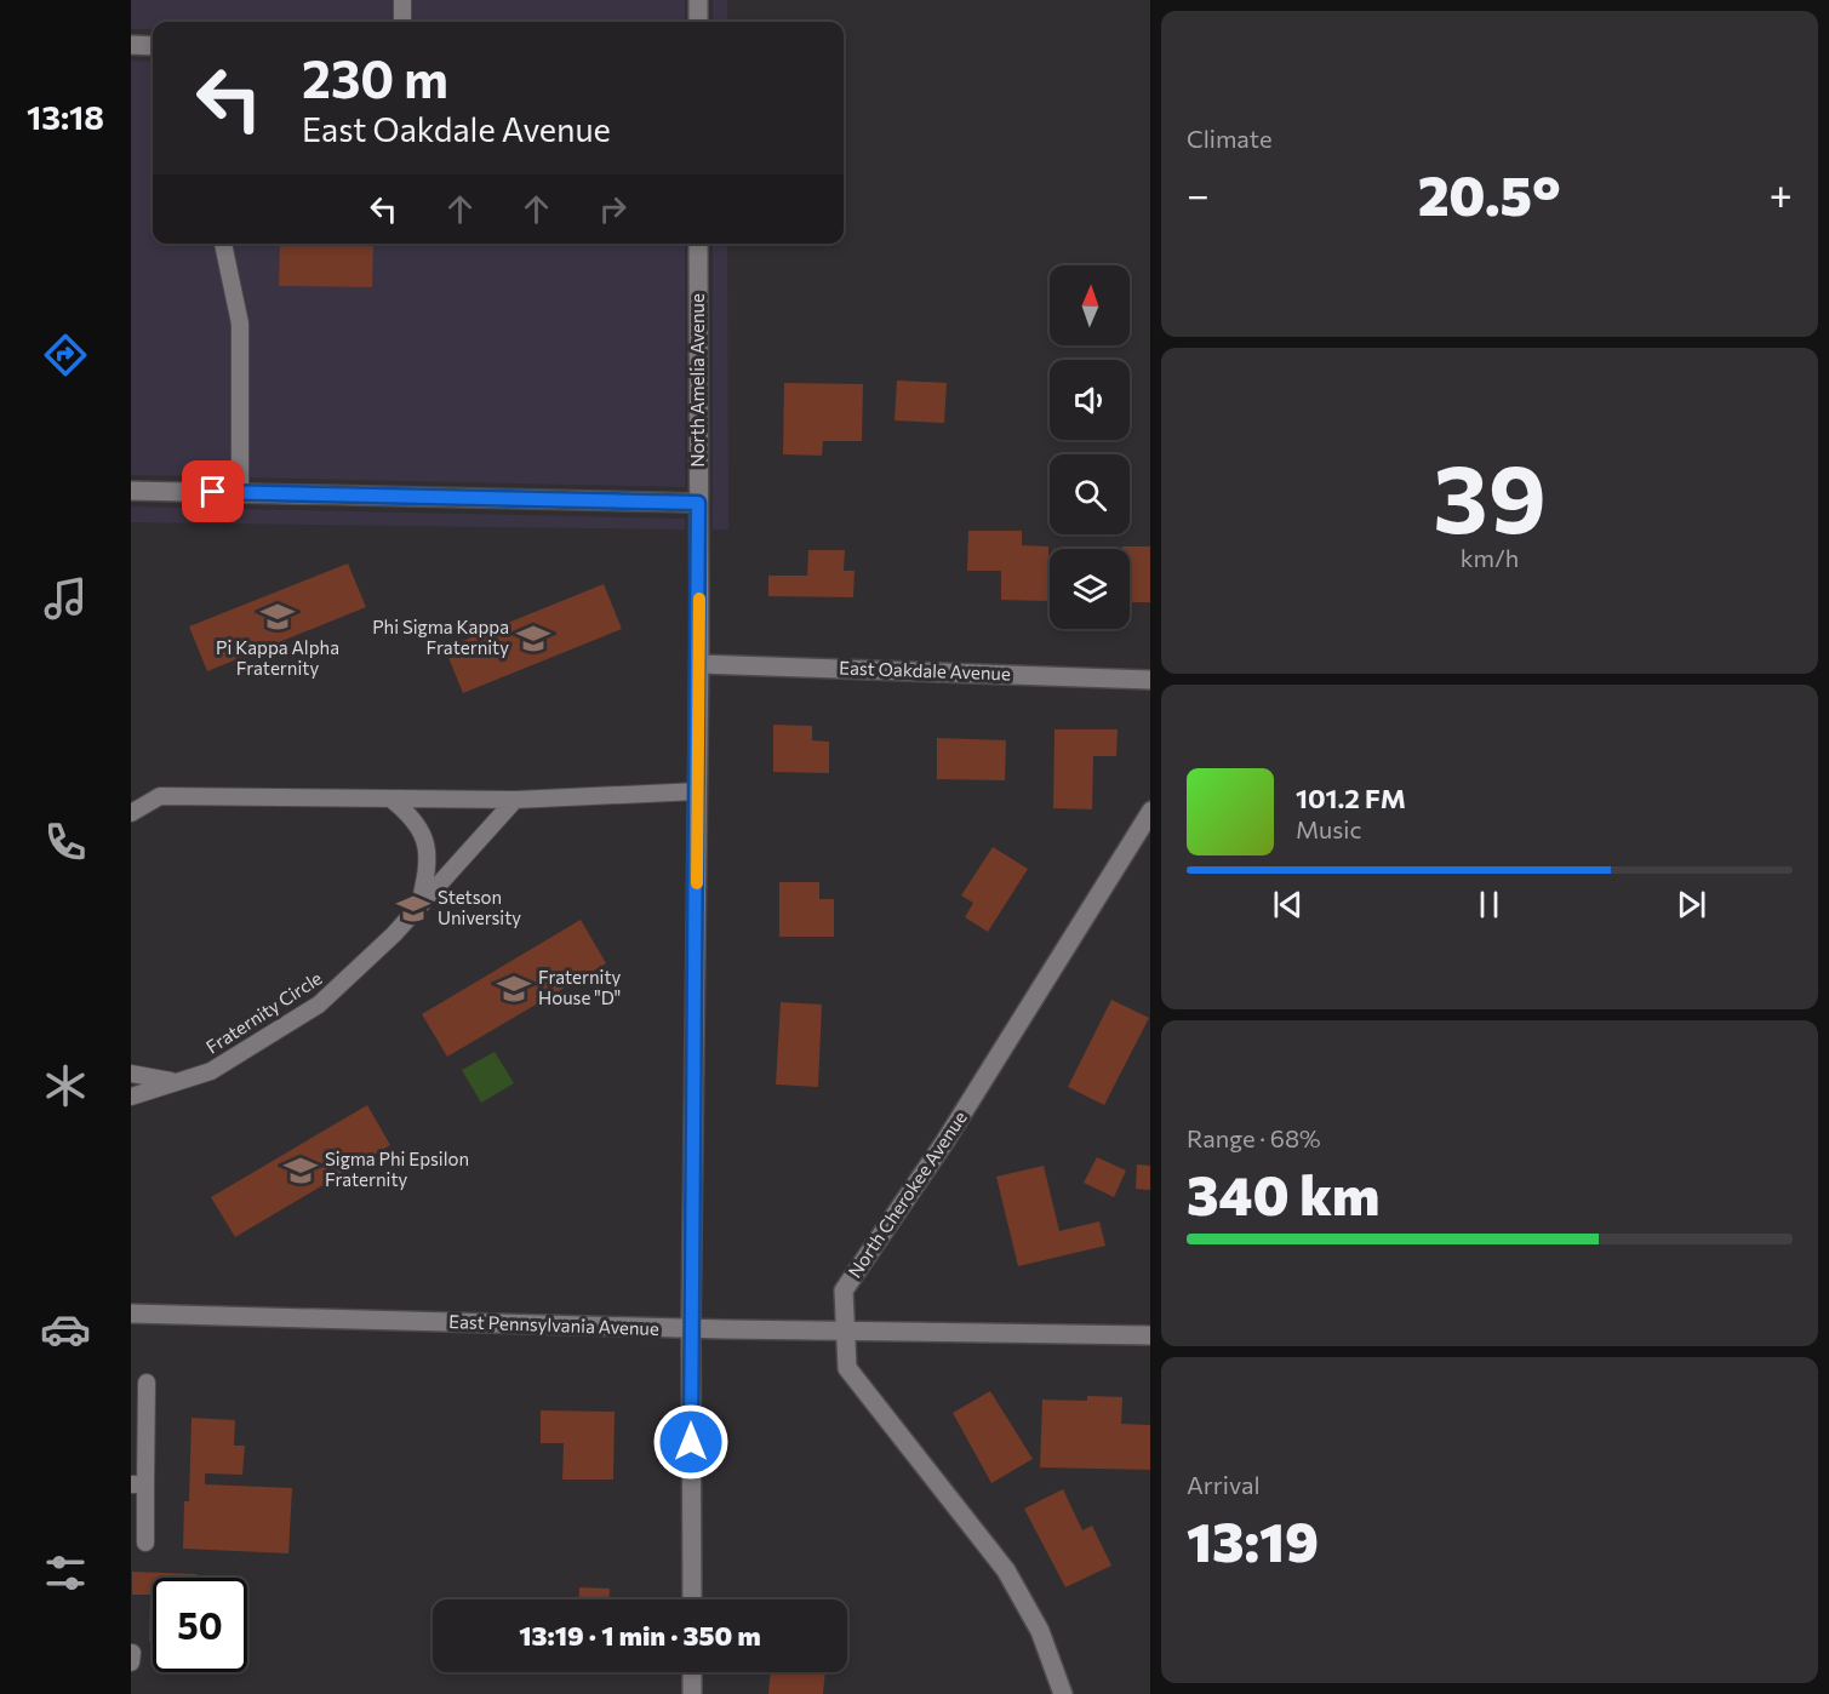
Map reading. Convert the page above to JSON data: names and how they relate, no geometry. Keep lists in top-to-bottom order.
{
  "streets": {
    "street": [
      "North Amelia Avenue",
      "East Oakdale Avenue",
      "North Cherokee Avenue",
      "East Pennsylvania Avenue"
    ],
    "lane": ["Fraternity Circle"]
  },
  "crossings": [
    ["North Amelia Avenue", "East Oakdale Avenue"],
    ["North Amelia Avenue", "East Pennsylvania Avenue"],
    ["North Cherokee Avenue", "East Pennsylvania Avenue"]
  ],
  "places": {
    "school or university": [
      "Pi Kappa Alpha Fraternity",
      "Phi Sigma Kappa Fraternity",
      "Stetson University",
      "Fraternity House \"D\"",
      "Sigma Phi Epsilon Fraternity"
    ]
  },
  "north": "top",
  "page": {
    "tabs": "13:18",
    "tile": [
      "Climate",
      ["39", "km/h"],
      ["Range · 68%", "340 km"],
      ["Arrival", "13:19"]
    ],
    "turn": ["230 m", "East Oakdale Avenue"],
    "heat": ["−", "20.5°", "+"],
    "song": ["101.2 FM", "Music"],
    "limit": "50",
    "trip": "13:19 · 1 min · 350 m"
  }
}
